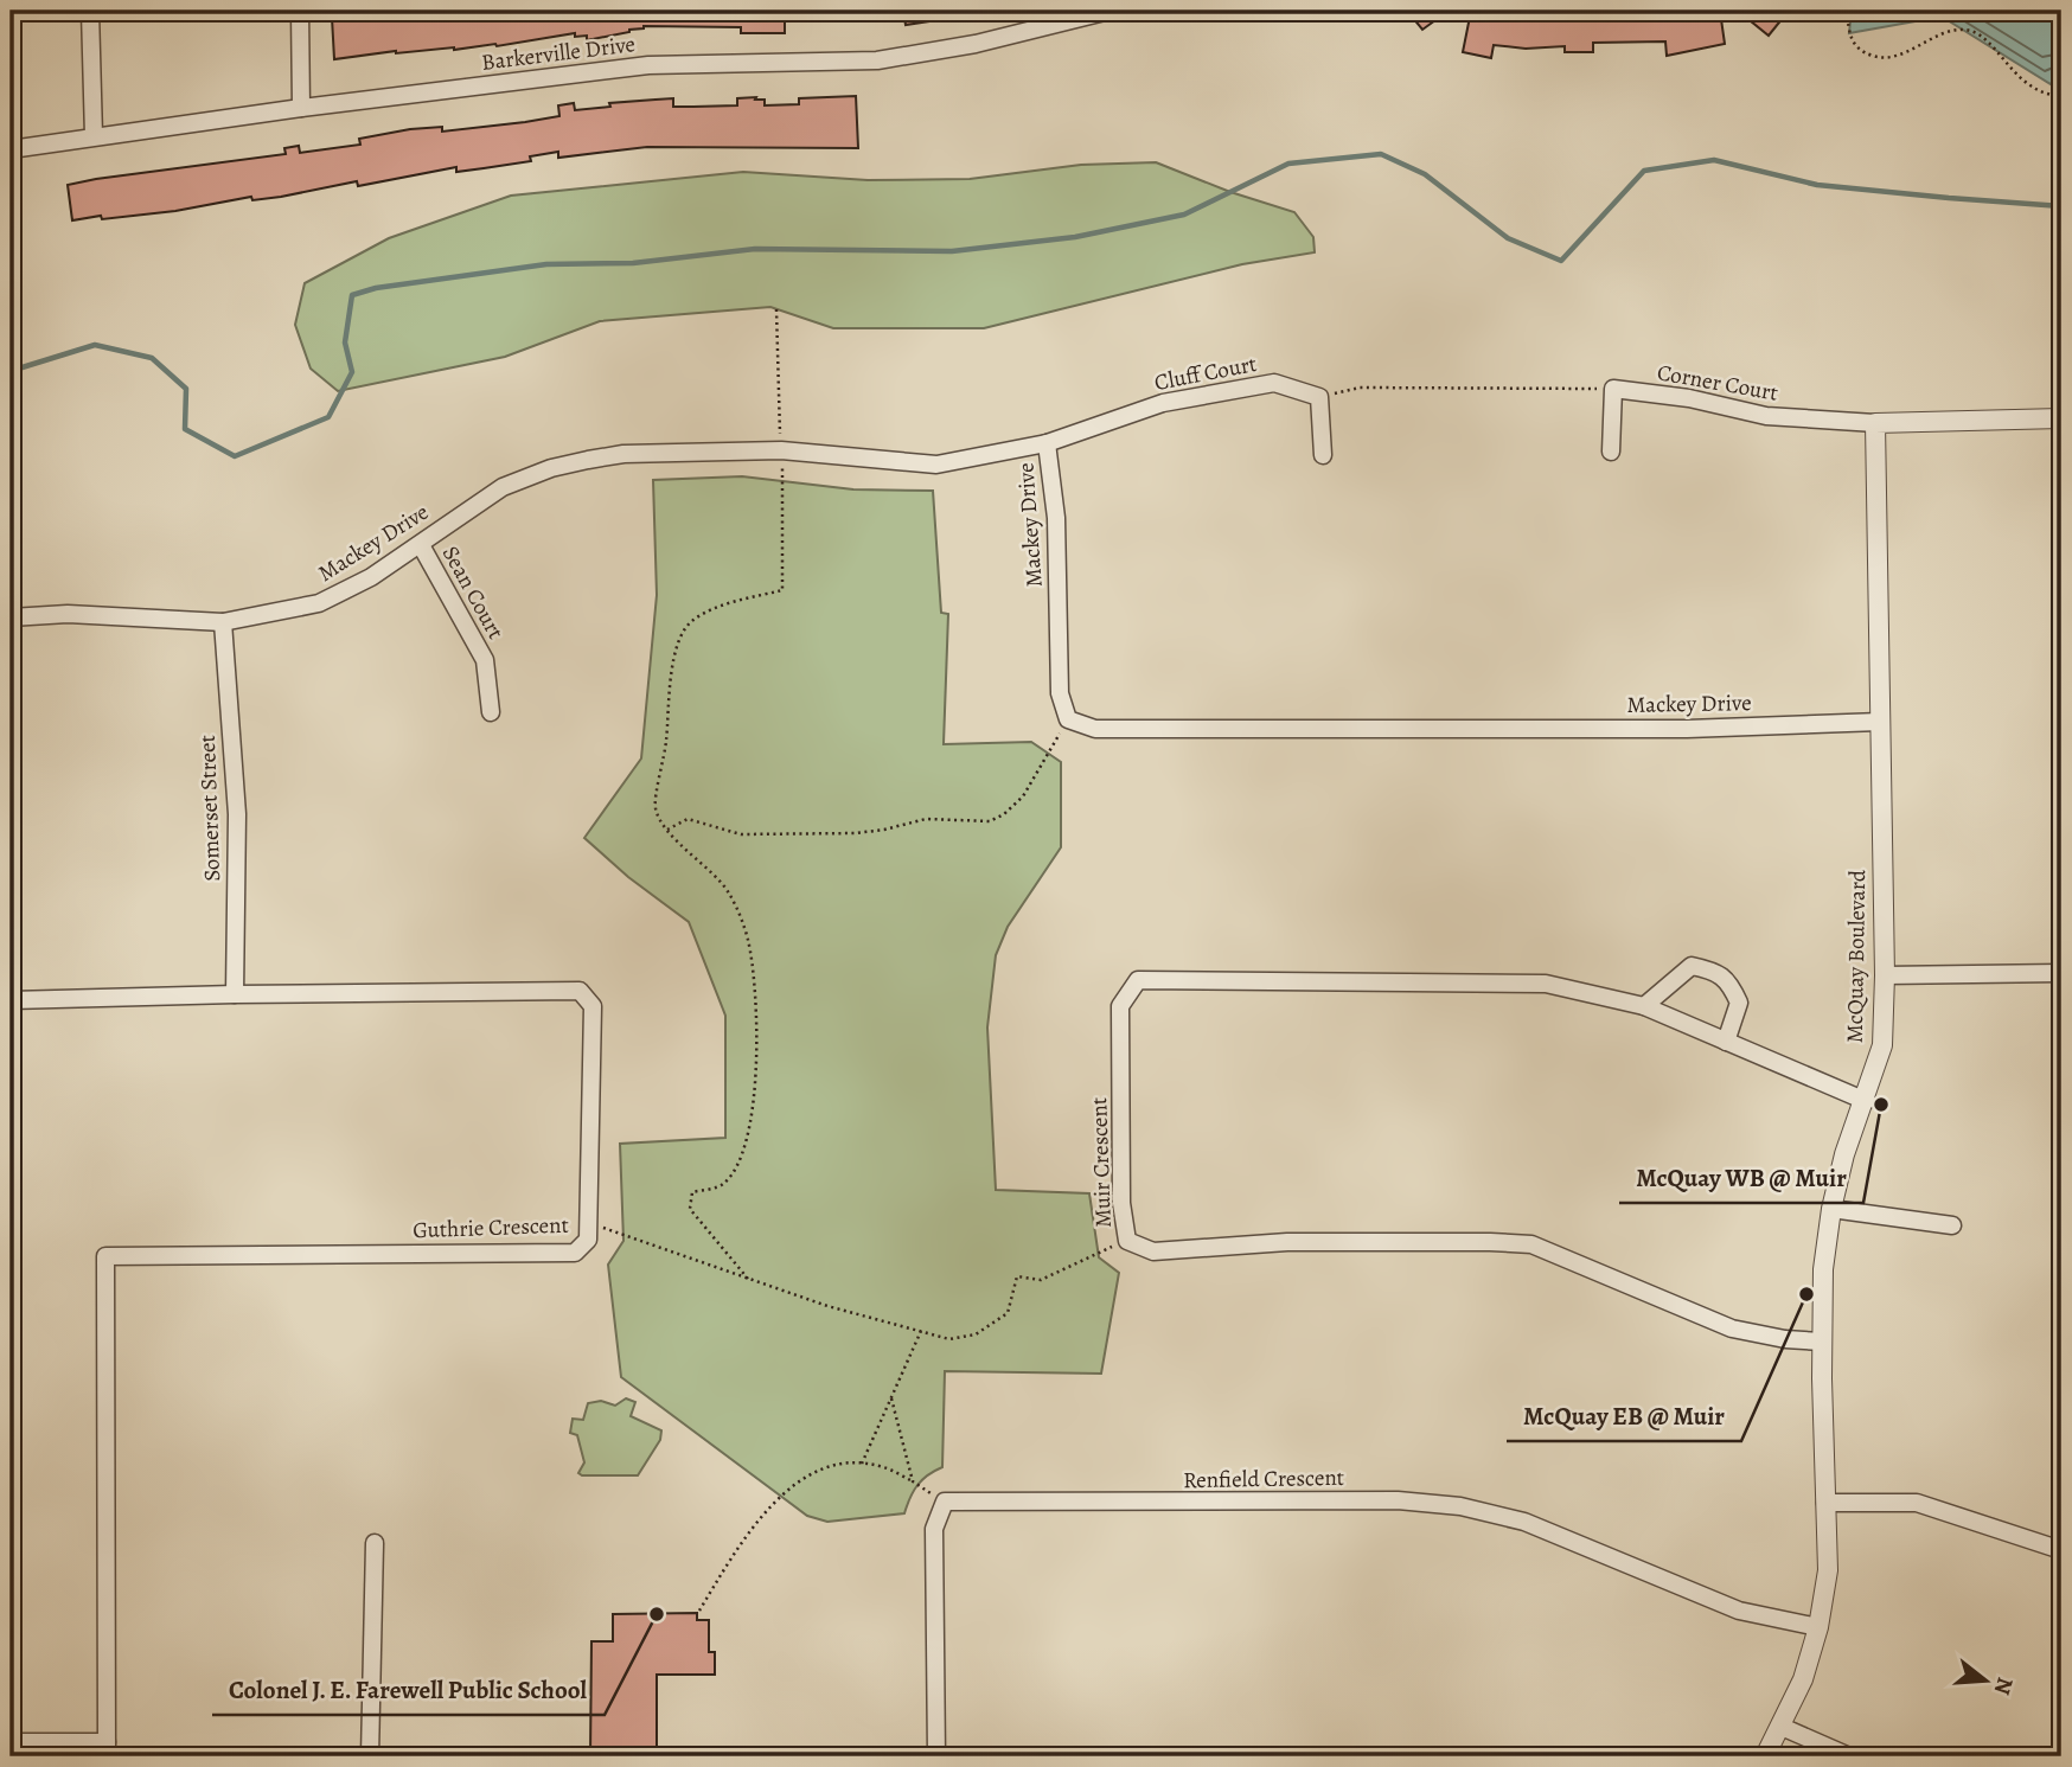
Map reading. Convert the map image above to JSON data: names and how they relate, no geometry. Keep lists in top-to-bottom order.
{
  "streets": {
    "street": [
      "Barkerville Drive",
      "Cluff Court",
      "Corner Court",
      "Mackey Drive",
      "Sean Court",
      "Somerset Street",
      "McQuay Boulevard",
      "Muir Crescent",
      "Guthrie Crescent",
      "Renfield Crescent"
    ]
  },
  "crossings": [
    ["Cluff Court", "Mackey Drive"],
    ["Corner Court", "McQuay Boulevard"],
    ["Mackey Drive", "Sean Court"],
    ["Mackey Drive", "Somerset Street"],
    ["Mackey Drive", "McQuay Boulevard"],
    ["Somerset Street", "Guthrie Crescent"],
    ["McQuay Boulevard", "Muir Crescent"],
    ["McQuay Boulevard", "Renfield Crescent"]
  ],
  "places": ["McQuay WB @ Muir", "McQuay EB @ Muir", "Colonel J. E. Farewell Public School"],
  "north": "right"
}
